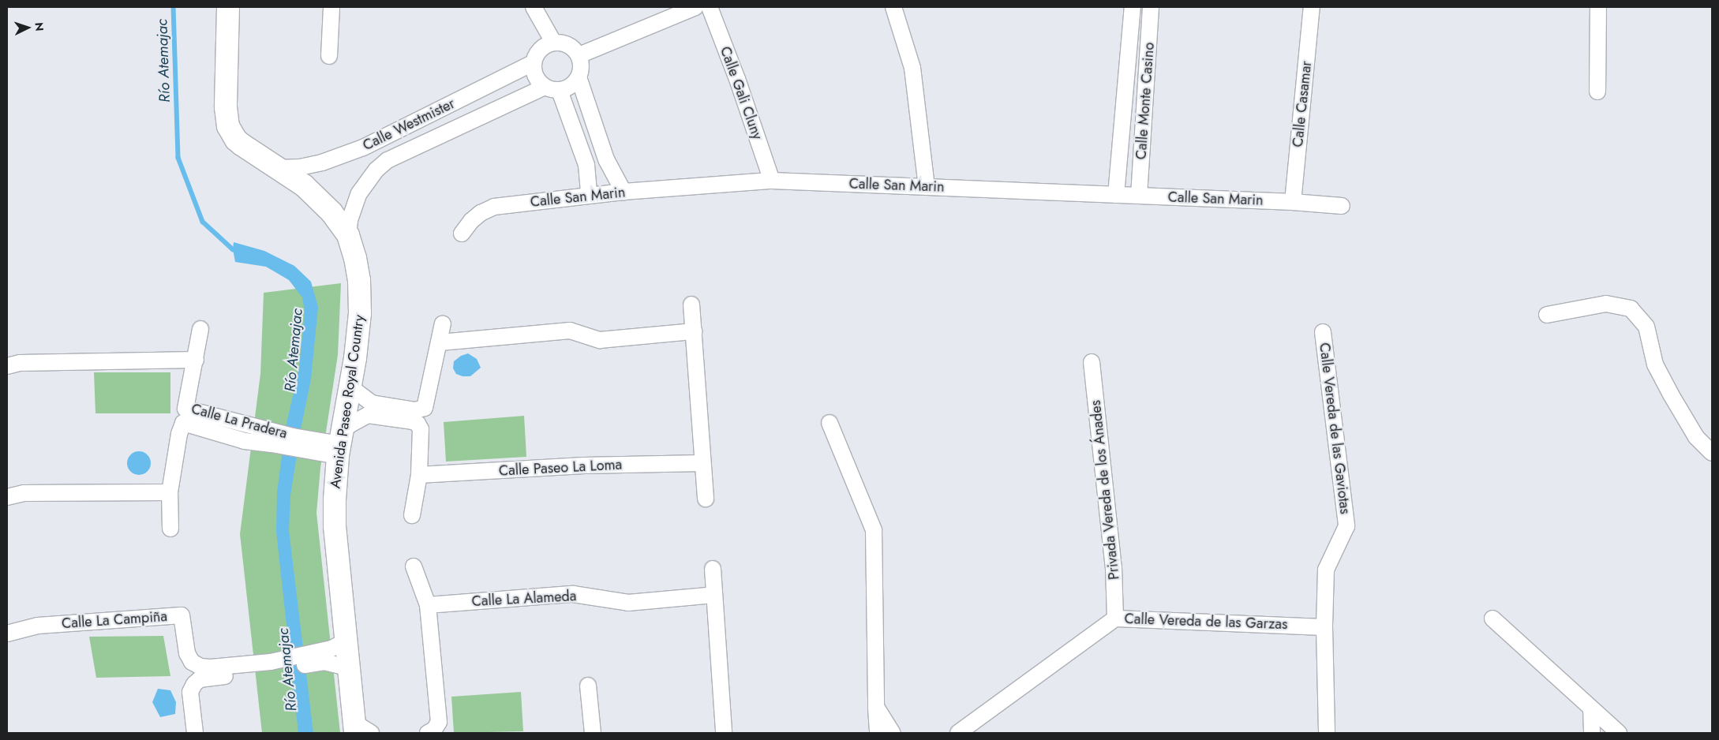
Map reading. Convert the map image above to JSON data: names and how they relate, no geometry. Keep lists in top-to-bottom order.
{
  "streets": {
    "street": [
      "Calle Gali Cluny",
      "Calle Monte Casino",
      "Calle Casamar",
      "Calle Westmister",
      "Calle San Marin",
      "Avenida Paseo Royal Country",
      "Calle La Pradera",
      "Calle Vereda de las Gaviotas",
      "Calle Paseo La Loma",
      "Privada Vereda de los Ánades",
      "Calle La Alameda",
      "Calle La Campiña",
      "Calle Vereda de las Garzas"
    ]
  },
  "crossings": [
    ["Calle Gali Cluny", "Calle San Marin"],
    ["Calle Monte Casino", "Calle San Marin"],
    ["Calle Casamar", "Calle San Marin"],
    ["Calle Westmister", "Avenida Paseo Royal Country"],
    ["Avenida Paseo Royal Country", "Calle La Pradera"],
    ["Avenida Paseo Royal Country", "Calle La Campiña"],
    ["Calle Vereda de las Gaviotas", "Calle Vereda de las Garzas"],
    ["Privada Vereda de los Ánades", "Calle Vereda de las Garzas"]
  ],
  "water": ["Río Atemajac"],
  "north": "right"
}
